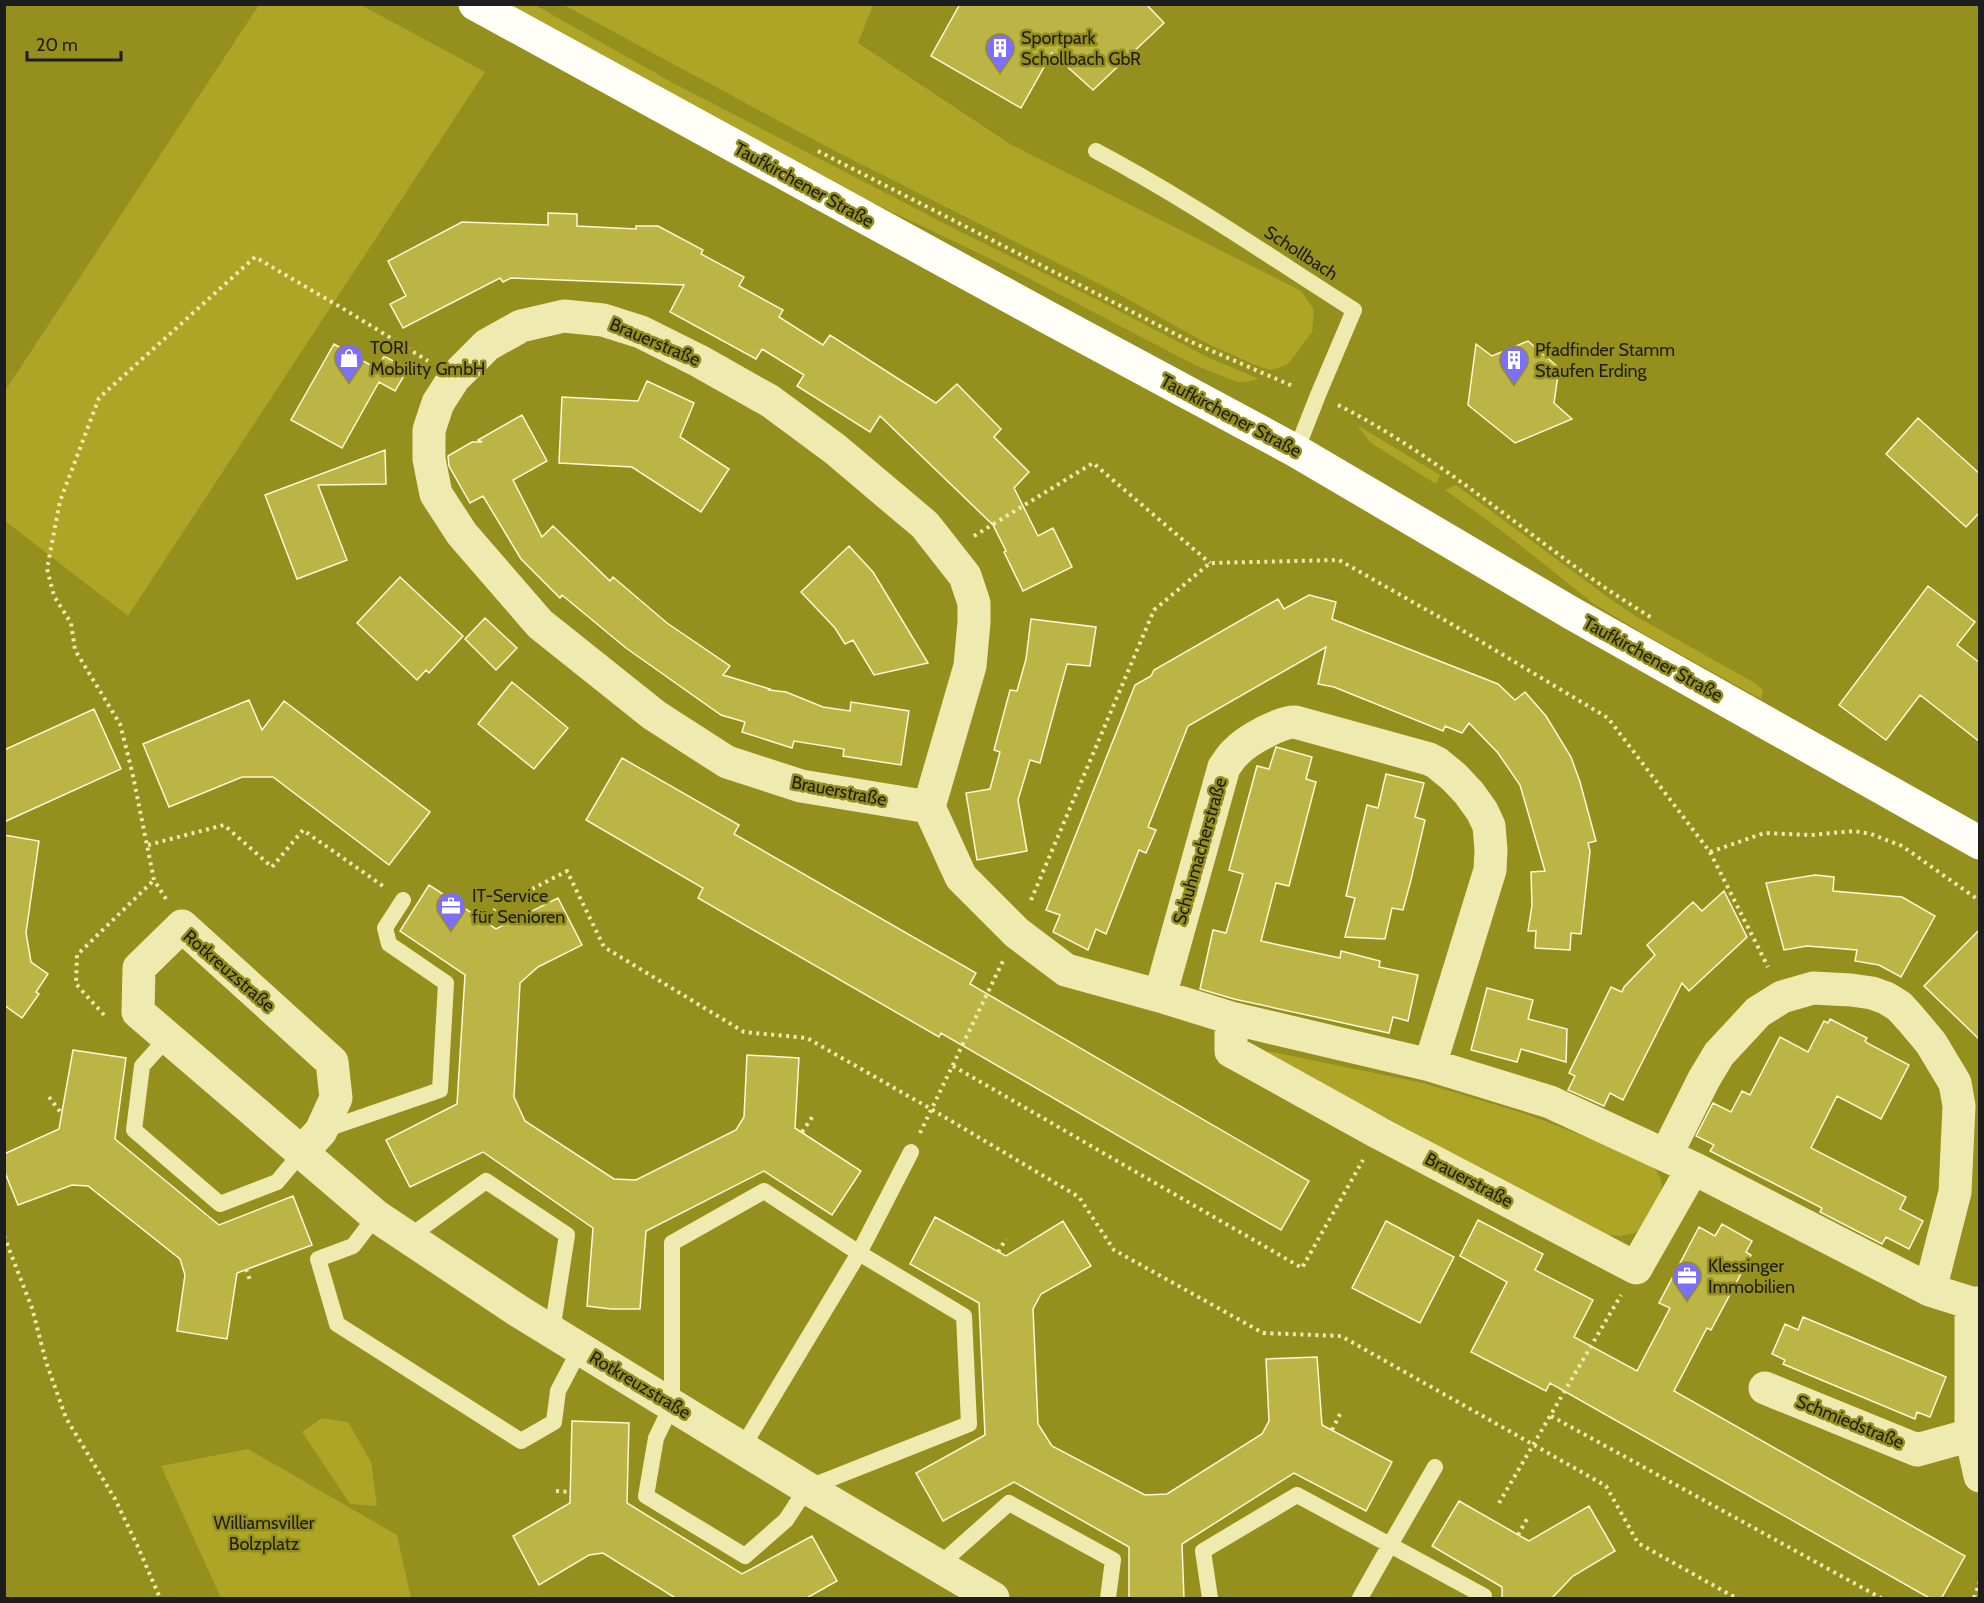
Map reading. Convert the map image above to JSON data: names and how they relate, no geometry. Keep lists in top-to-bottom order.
{
  "streets": {
    "main road": ["Taufkirchener Straße"],
    "street": [
      "Brauerstraße",
      "Schuhmacherstraße",
      "Rotkreuzstraße",
      "Schmiedstraße"
    ],
    "lane": ["Schollbach"]
  },
  "crossings": [
    ["Taufkirchener Straße", "Schollbach"]
  ],
  "parks": ["Williamsviller Bolzplatz"],
  "places": {
    "building": ["Sportpark Schollbach GbR", "Pfadfinder Stamm Staufen Erding"],
    "shop": ["TORI Mobility GmbH"],
    "office": ["IT-Service für Senioren", "Klessinger Immobilien"]
  },
  "scale_bar": "20 m"
}
